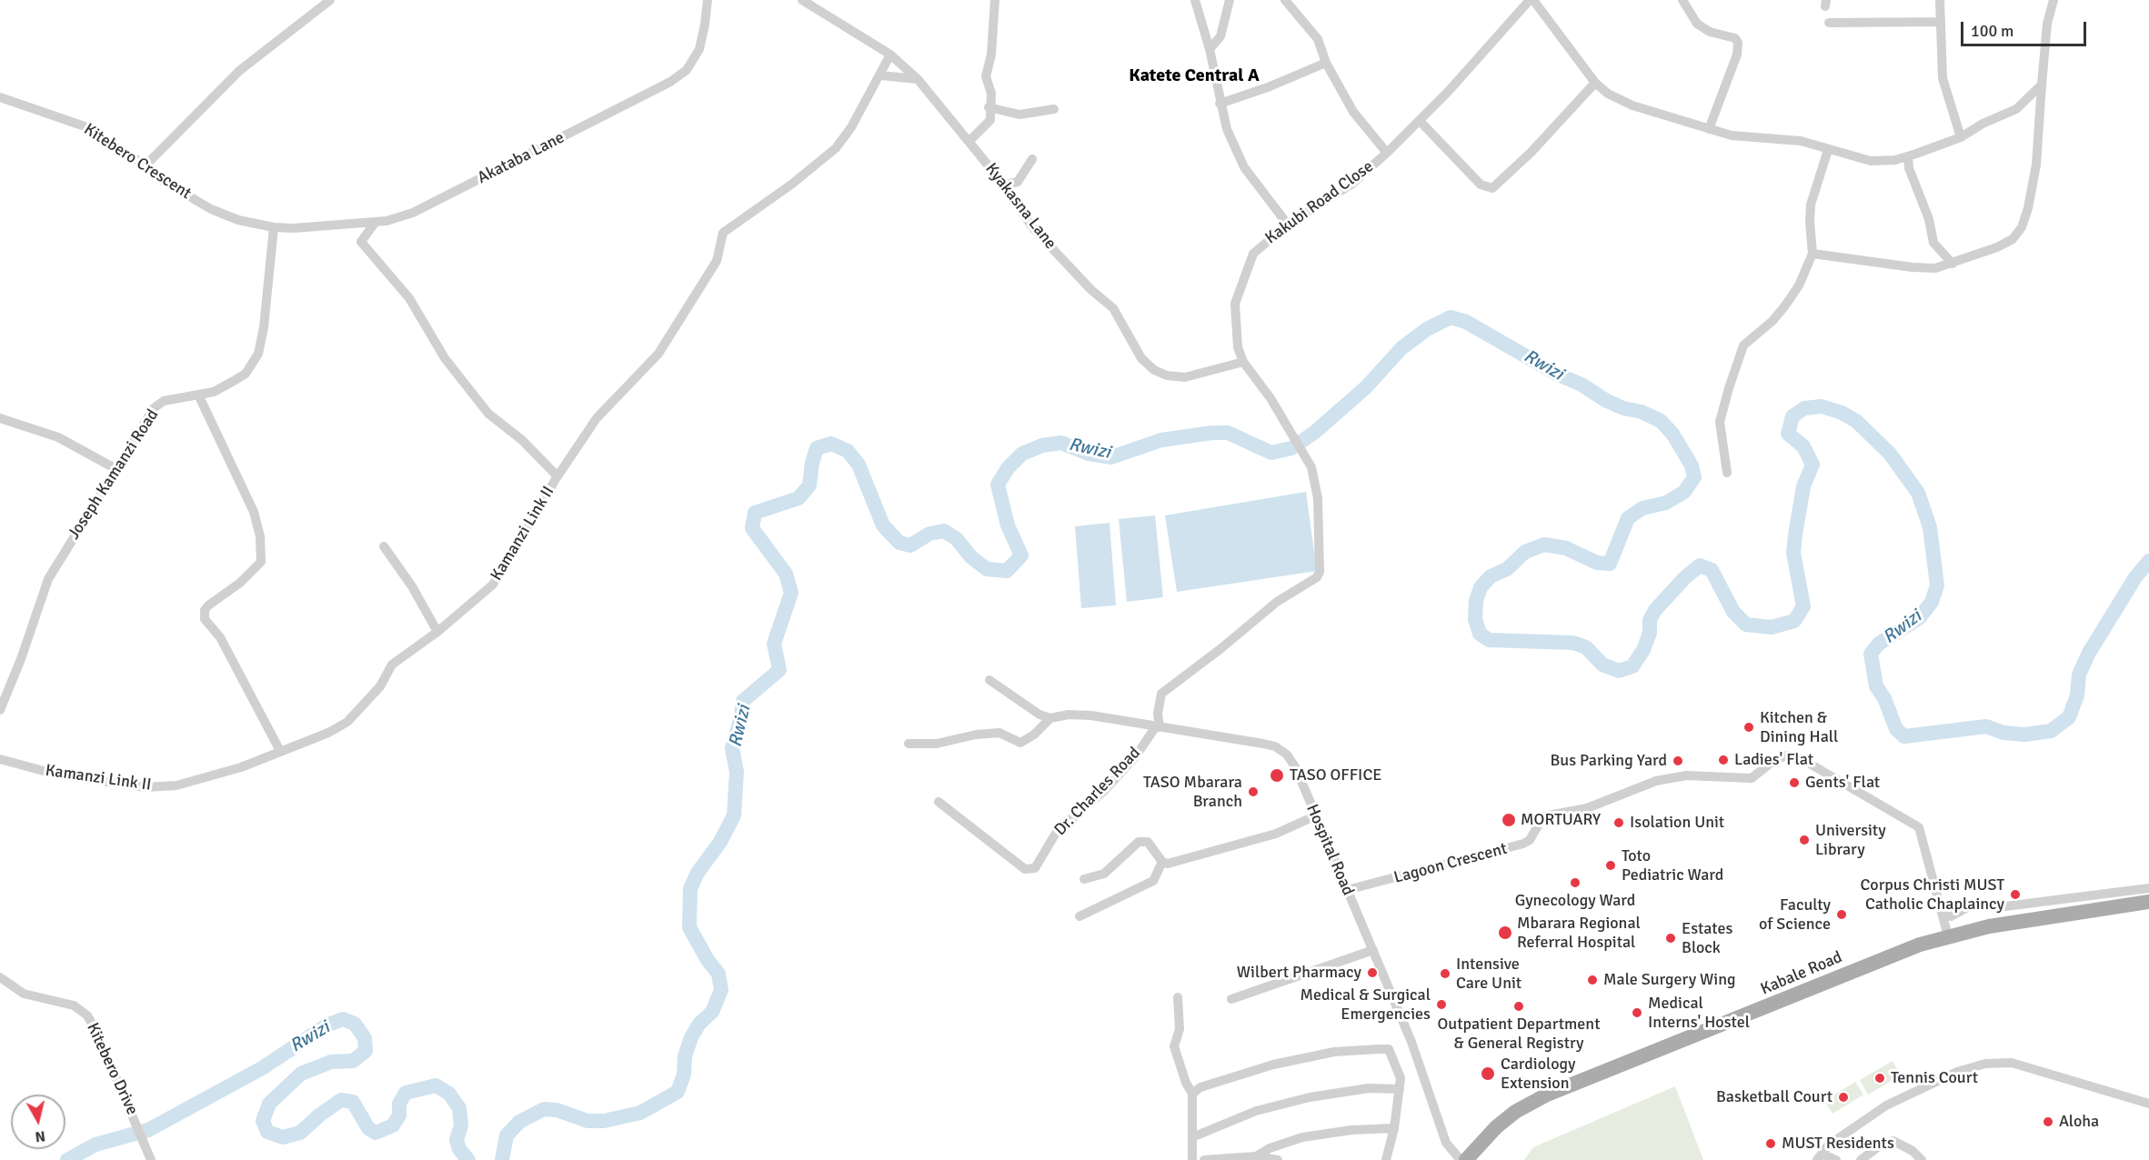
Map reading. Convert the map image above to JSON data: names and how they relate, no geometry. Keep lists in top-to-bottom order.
{
  "streets": {
    "main road": ["Kabale Road"],
    "street": [
      "Akataba Lane",
      "Kitebero Crescent",
      "Kakubi Road Close",
      "Kyakasna Lane",
      "Joseph Kamanzi Road",
      "Kamanzi Link II",
      "Dr. Charles Road",
      "Hospital Road",
      "Lagoon Crescent",
      "Kitebero Drive"
    ]
  },
  "crossings": [
    ["Akataba Lane", "Kitebero Crescent"],
    ["Akataba Lane", "Joseph Kamanzi Road"],
    ["Kitebero Crescent", "Joseph Kamanzi Road"],
    ["Kakubi Road Close", "Kyakasna Lane"],
    ["Kakubi Road Close", "Dr. Charles Road"],
    ["Kakubi Road Close", "Hospital Road"],
    ["Kyakasna Lane", "Kamanzi Link II"],
    ["Dr. Charles Road", "Hospital Road"],
    ["Hospital Road", "Lagoon Crescent"],
    ["Lagoon Crescent", "Kabale Road"]
  ],
  "districts": ["Katete Central A"],
  "water": ["Rwizi"],
  "places": [
    "Kitchen & Dining Hall",
    "Ladies' Flat",
    "Bus Parking Yard",
    "TASO OFFICE",
    "Gents' Flat",
    "TASO Mbarara Branch",
    "MORTUARY",
    "Isolation Unit",
    "University Library",
    "Toto Pediatric Ward",
    "Gynecology Ward",
    "Corpus Christi MUST Catholic Chaplaincy",
    "Faculty of Science",
    "Mbarara Regional Referral Hospital",
    "Estates Block",
    "Wilbert Pharmacy",
    "Intensive Care Unit",
    "Male Surgery Wing",
    "Medical & Surgical Emergencies",
    "Outpatient Department & General Registry",
    "Medical Interns' Hostel",
    "Cardiology Extension",
    "Tennis Court",
    "Basketball Court",
    "Aloha",
    "MUST Residents"
  ],
  "scale_bar": "100 m",
  "north": "bottom"
}
